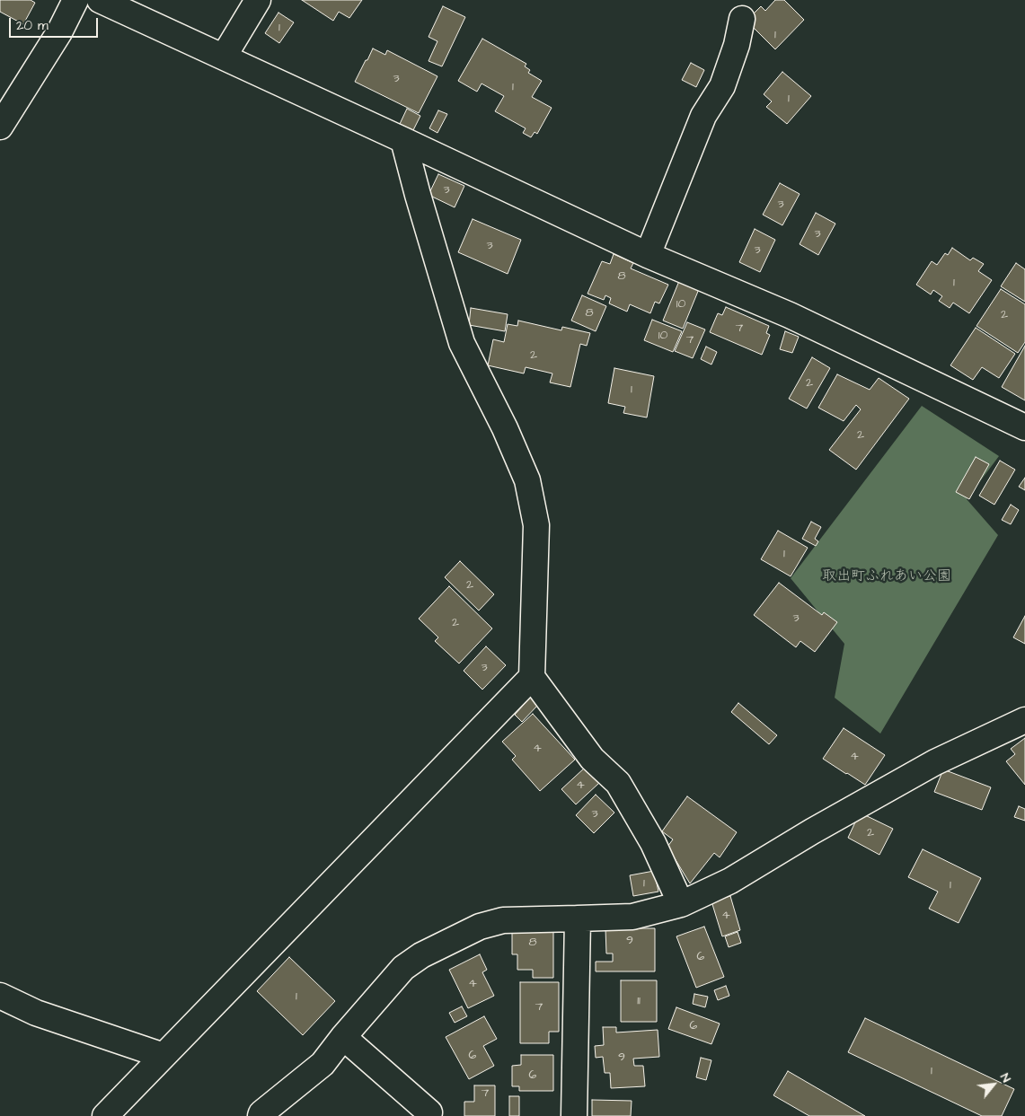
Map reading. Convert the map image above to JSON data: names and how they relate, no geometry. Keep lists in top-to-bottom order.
{
  "parks": ["取出町ふれあい公園"],
  "house_numbers": [
    "1",
    "1",
    "3",
    "1",
    "1",
    "3",
    "3",
    "3",
    "3",
    "3",
    "8",
    "1",
    "10",
    "8",
    "2",
    "7",
    "10",
    "7",
    "2",
    "2",
    "1",
    "2",
    "1",
    "2",
    "3",
    "2",
    "3",
    "4",
    "4",
    "4",
    "3",
    "2",
    "1",
    "1",
    "4",
    "9",
    "8",
    "6",
    "4",
    "1",
    "11",
    "7",
    "6",
    "6",
    "9",
    "1",
    "6",
    "7"
  ],
  "scale_bar": "20 m",
  "north": "top right"
}
